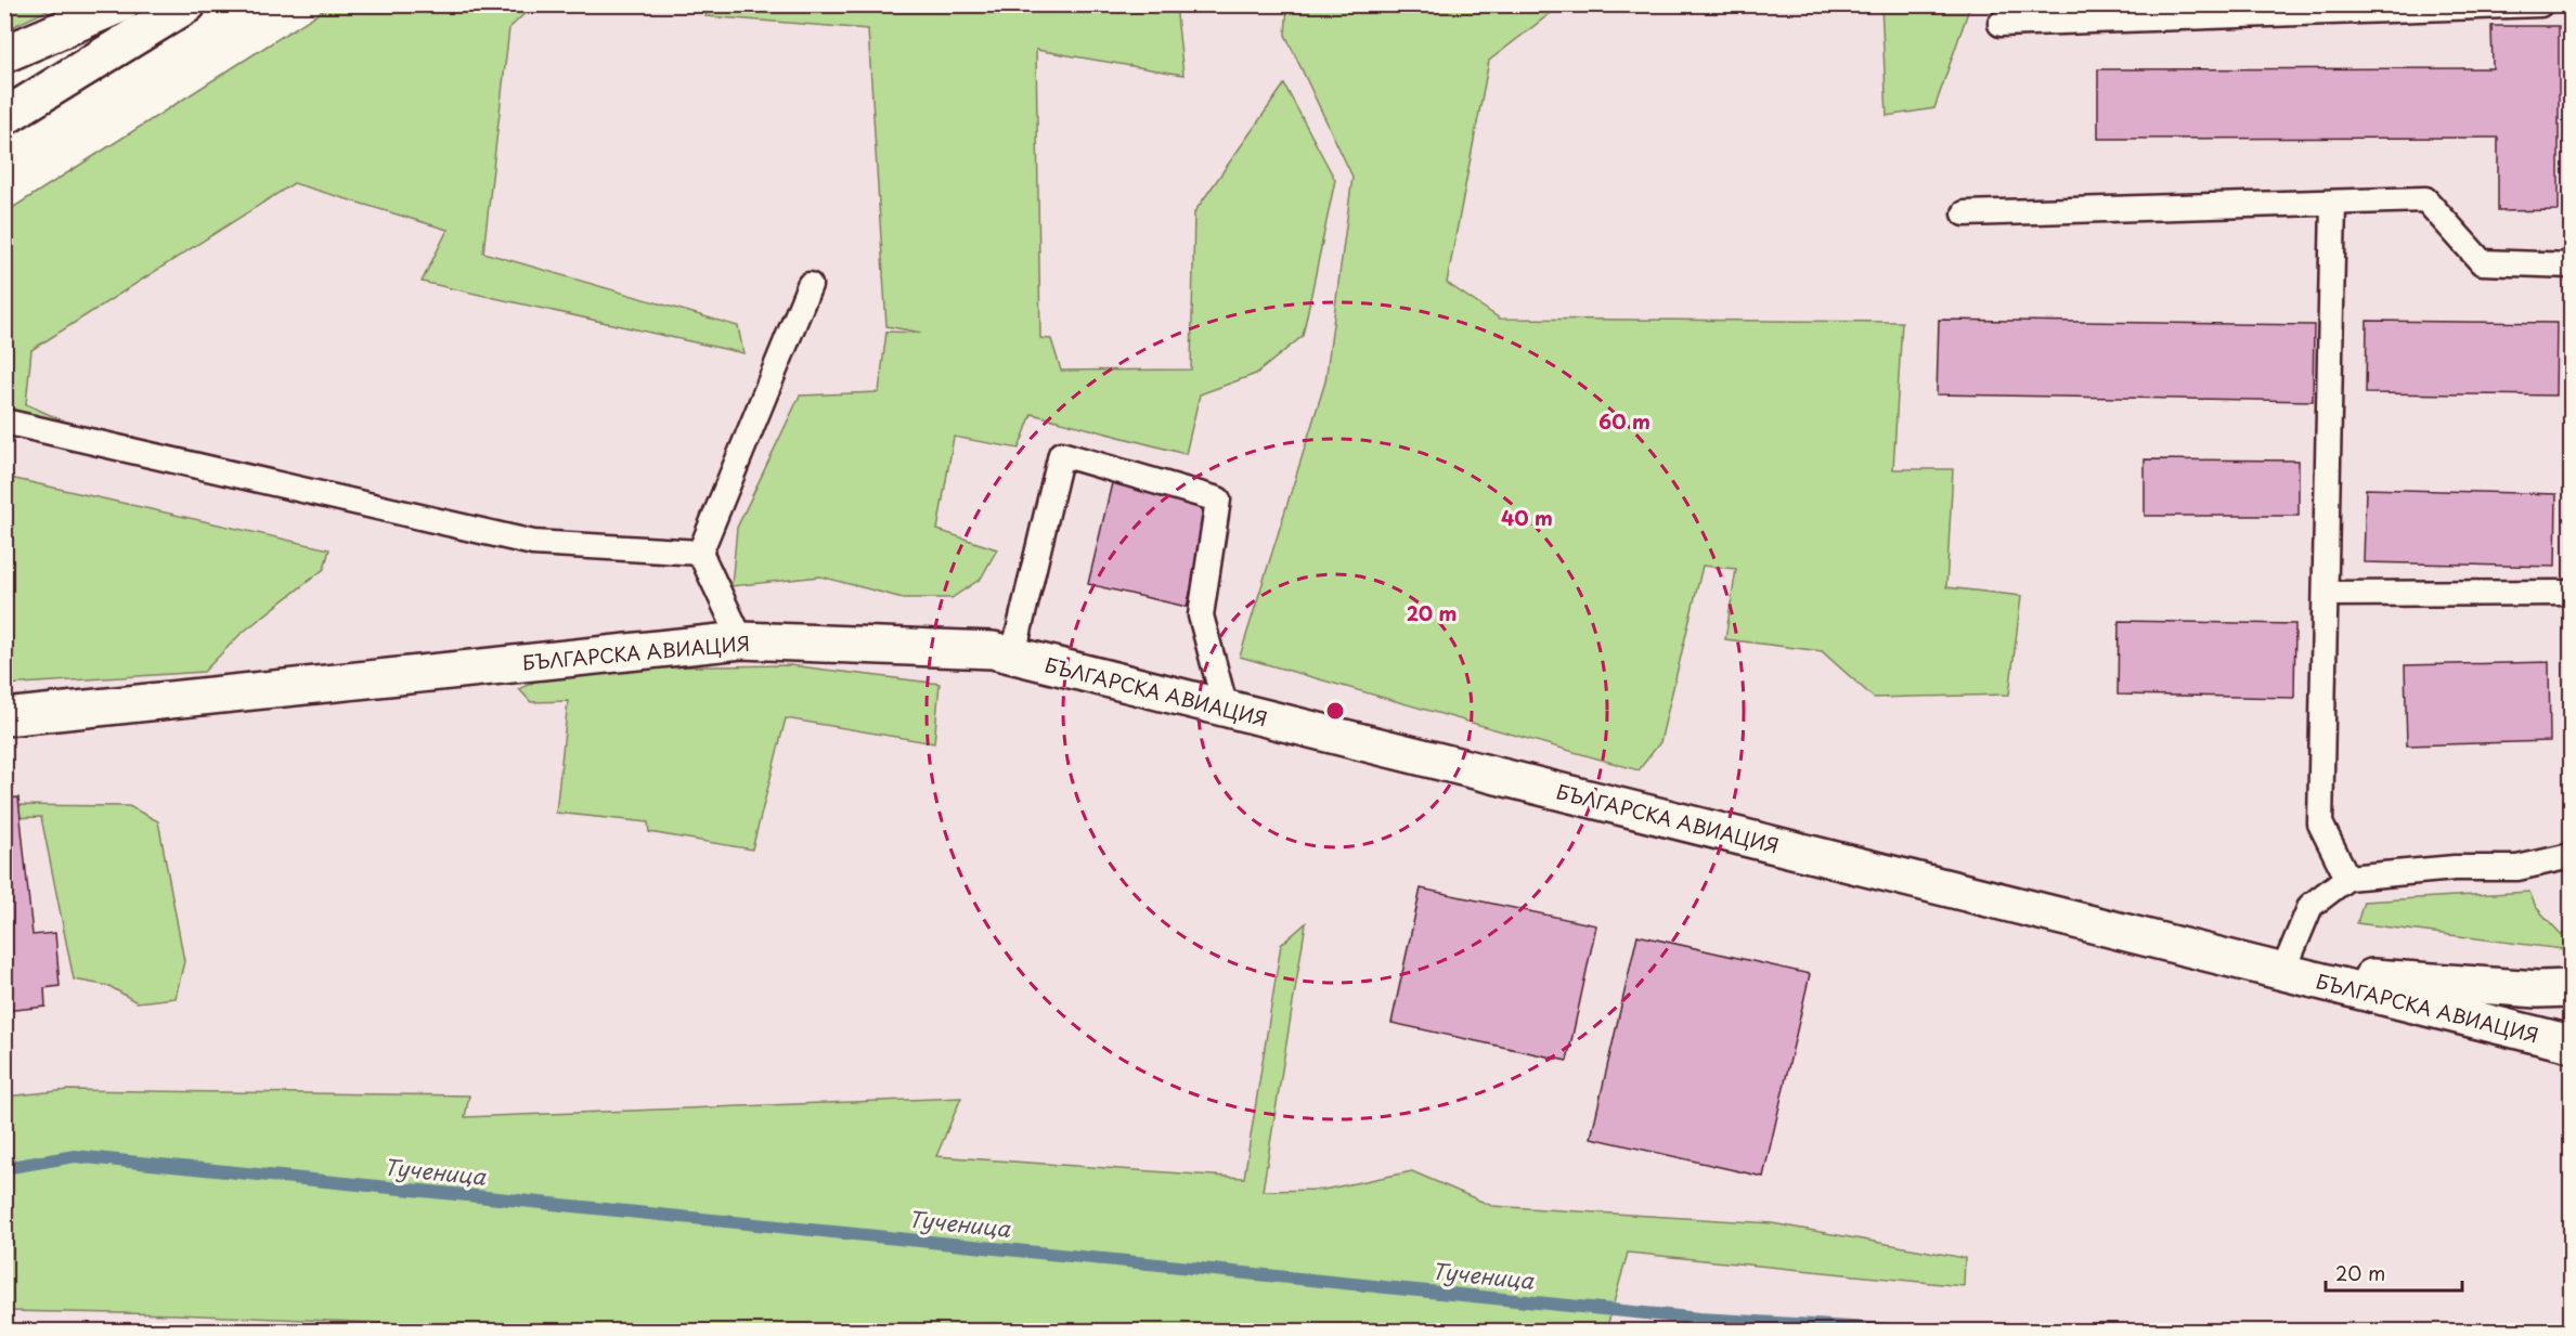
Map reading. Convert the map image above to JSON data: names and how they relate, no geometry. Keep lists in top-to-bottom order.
{
  "streets": {
    "main road": ["БЪЛГАРСКА АВИАЦИЯ"]
  },
  "water": ["Тученица"],
  "scale_bar": "20 m",
  "rings": ["60 m", "40 m", "20 m"]
}
